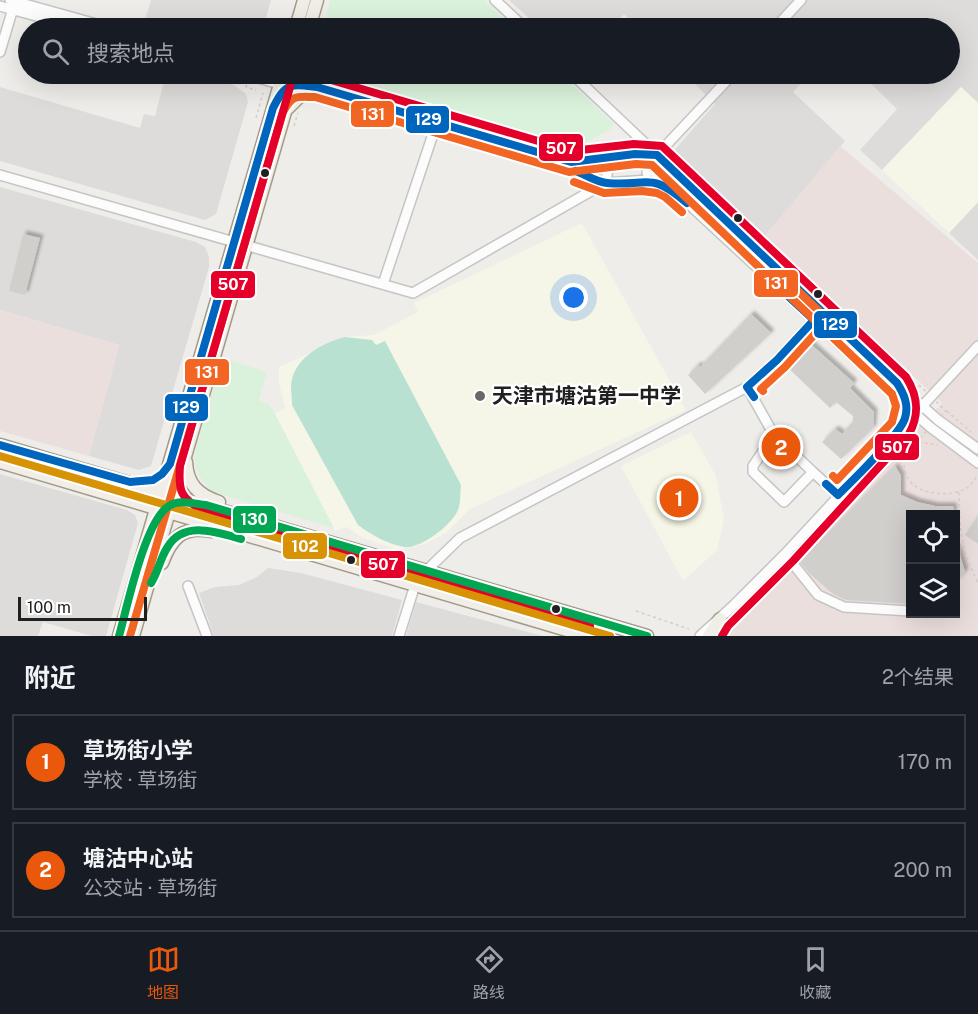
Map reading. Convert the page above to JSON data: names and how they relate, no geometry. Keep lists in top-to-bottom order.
{
  "places": ["天津市塘沽第一中学"],
  "lines": [
    "transit line 507",
    "transit line 129",
    "transit line 131",
    "transit line 102",
    "transit line 130"
  ],
  "scale_bar": "100 m",
  "page": {
    "search": "搜索地点",
    "pins": ["2", "1"],
    "scale": "100 m",
    "heading": ["附近", "2个结果"],
    "list": [
      {
        "mark": "1",
        "name": "草场街小学",
        "note": "学校 · 草场街",
        "value": "170 m"
      },
      {
        "mark": "2",
        "name": "塘沽中心站",
        "note": "公交站 · 草场街",
        "value": "200 m"
      }
    ],
    "nav": ["地图", "路线", "收藏"]
  }
}
